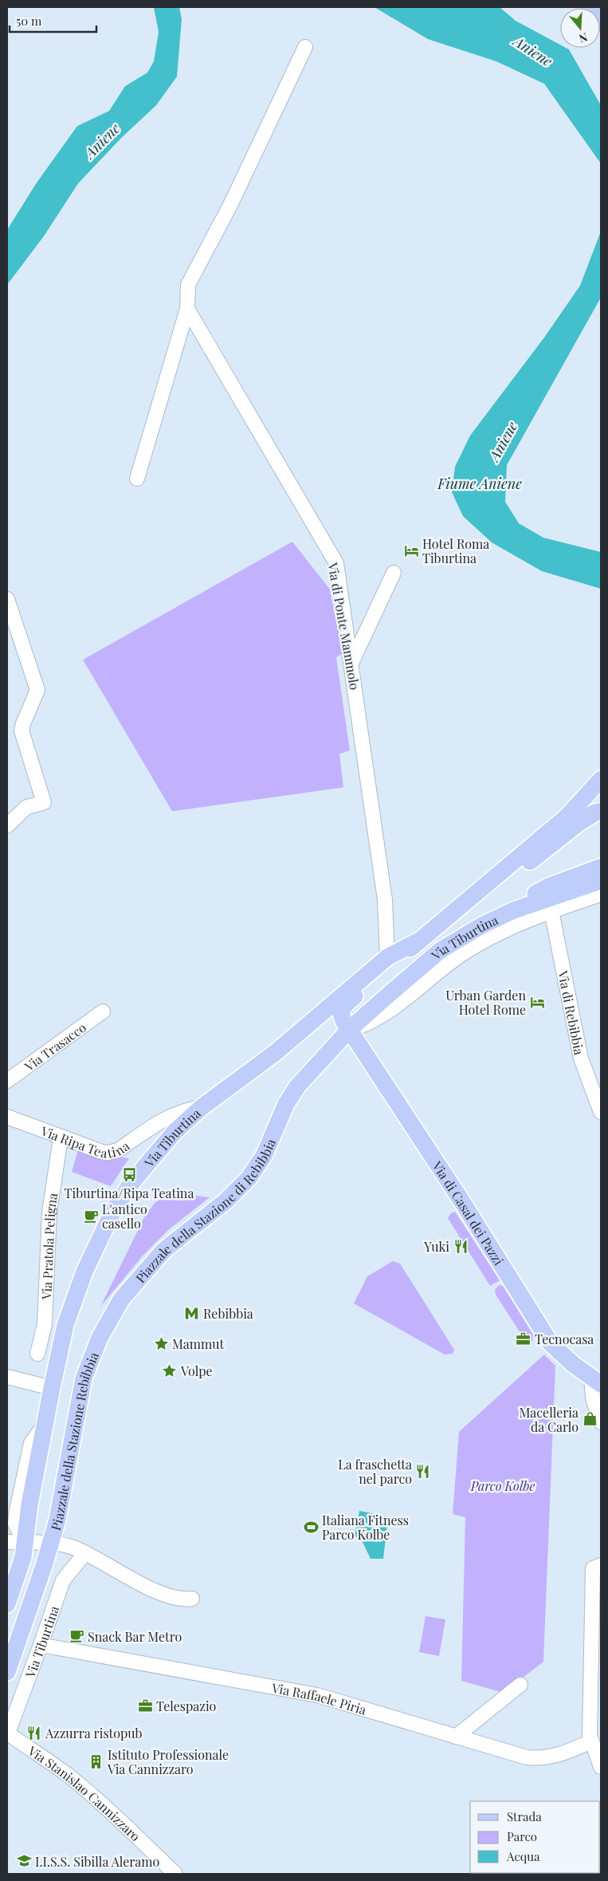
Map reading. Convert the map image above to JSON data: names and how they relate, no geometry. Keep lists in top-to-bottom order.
{
  "streets": {
    "main road": [
      "Via Tiburtina",
      "Piazzale della Stazione di Rebibbia",
      "Via di Casal dei Pazzi",
      "Piazzale della Stazione Rebibbia"
    ],
    "street": [
      "Via di Ponte Mammolo",
      "Via di Rebibbia",
      "Via Trasacco",
      "Via Ripa Teatina",
      "Via Pratola Peligna",
      "Via Raffaele Piria",
      "Via Stanislao Cannizzaro"
    ]
  },
  "crossings": [
    ["Via di Ponte Mammolo", "Via Tiburtina"],
    ["Via Tiburtina", "Via di Rebibbia"],
    ["Via Tiburtina", "Via Ripa Teatina"],
    ["Via Tiburtina", "Piazzale della Stazione di Rebibbia"],
    ["Via Tiburtina", "Via di Casal dei Pazzi"],
    ["Via Tiburtina", "Piazzale della Stazione Rebibbia"],
    ["Via Tiburtina", "Via Raffaele Piria"],
    ["Via Tiburtina", "Via Stanislao Cannizzaro"],
    ["Via Ripa Teatina", "Via Pratola Peligna"],
    ["Piazzale della Stazione di Rebibbia", "Piazzale della Stazione Rebibbia"]
  ],
  "water": ["Aniene", "Fiume Aniene"],
  "parks": ["Parco Kolbe"],
  "places": {
    "hotel": ["Hotel Roma Tiburtina", "Urban Garden Hotel Rome"],
    "bus stop": ["Tiburtina/Ripa Teatina"],
    "cafe": ["L'antico casello", "Snack Bar Metro"],
    "restaurant": ["Yuki", "La fraschetta nel parco", "Azzurra ristopub"],
    "metro station": ["Rebibbia"],
    "office": ["Tecnocasa", "Telespazio"],
    "place": ["Mammut", "Volpe"],
    "shop": ["Macelleria da Carlo"],
    "sports": ["Italiana Fitness Parco Kolbe"],
    "building": ["Istituto Professionale Via Cannizzaro"],
    "school or university": ["I.I.S.S. Sibilla Aleramo"]
  },
  "legend": ["Strada", "Parco", "Acqua"],
  "scale_bar": "50 m",
  "north": "bottom"
}
